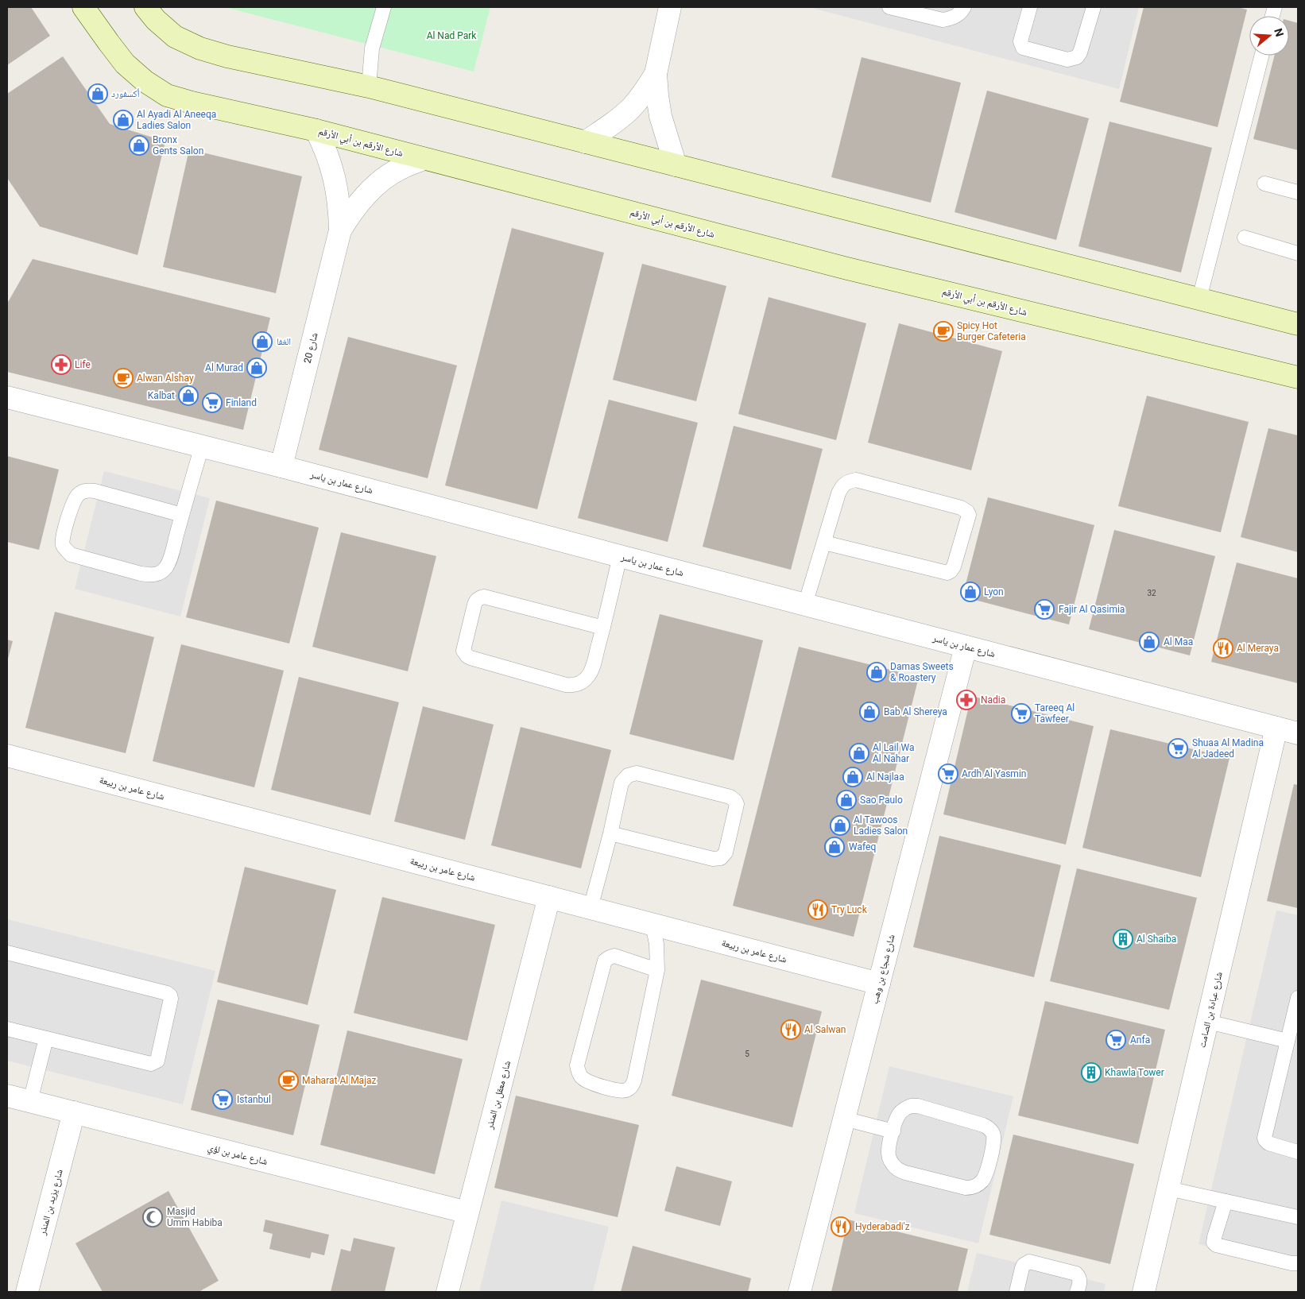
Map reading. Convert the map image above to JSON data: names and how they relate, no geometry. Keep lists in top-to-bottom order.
{
  "streets": {
    "street": [
      "شارع الأرقم بن أبي الأرقم",
      "شارع 20",
      "شارع عمار بن ياسر",
      "شارع عامر بن ربيعة",
      "شارع شجاع بن وهب",
      "شارع عبادة بن الصامت",
      "شارع معقل بن المنذر",
      "شارع عامر بن لؤي",
      "شارع يزيد بن المنذر"
    ]
  },
  "crossings": [
    ["شارع الأرقم بن أبي الأرقم", "شارع 20"],
    ["شارع 20", "شارع عمار بن ياسر"],
    ["شارع عمار بن ياسر", "شارع شجاع بن وهب"],
    ["شارع عمار بن ياسر", "شارع عبادة بن الصامت"],
    ["شارع عامر بن ربيعة", "شارع شجاع بن وهب"],
    ["شارع عامر بن ربيعة", "شارع معقل بن المنذر"],
    ["شارع معقل بن المنذر", "شارع عامر بن لؤي"],
    ["شارع عامر بن لؤي", "شارع يزيد بن المنذر"]
  ],
  "parks": ["Al Nad Park"],
  "places": {
    "shop": [
      "أكسفورد",
      "Al Ayadi Al Aneeqa Ladies Salon",
      "Bronx Gents Salon",
      "الغفا",
      "Al Murad",
      "Kalbat",
      "Lyon",
      "Al Maa",
      "Damas Sweets & Roastery",
      "Bab Al Shereya",
      "Al Lail Wa Al Nahar",
      "Al Najlaa",
      "Sao Paulo",
      "Al Tawoos Ladies Salon",
      "Wafeq"
    ],
    "cafe": ["Spicy Hot Burger Cafeteria", "Alwan Alshay", "Maharat Al Majaz"],
    "pharmacy": ["Life", "Nadia"],
    "supermarket": [
      "Finland",
      "Fajir Al Qasimia",
      "Tareeq Al Tawfeer",
      "Shuaa Al Madina Al Jadeed",
      "Ardh Al Yasmin",
      "Anfa",
      "Istanbul"
    ],
    "restaurant": [
      "Al Meraya",
      "Try Luck",
      "Al Salwan",
      "Hyderabadi'z"
    ],
    "building": ["Al Shaiba", "Khawla Tower"],
    "mosque": ["Masjid Umm Habiba"]
  },
  "house_numbers": ["32", "5"],
  "north": "right"
}
